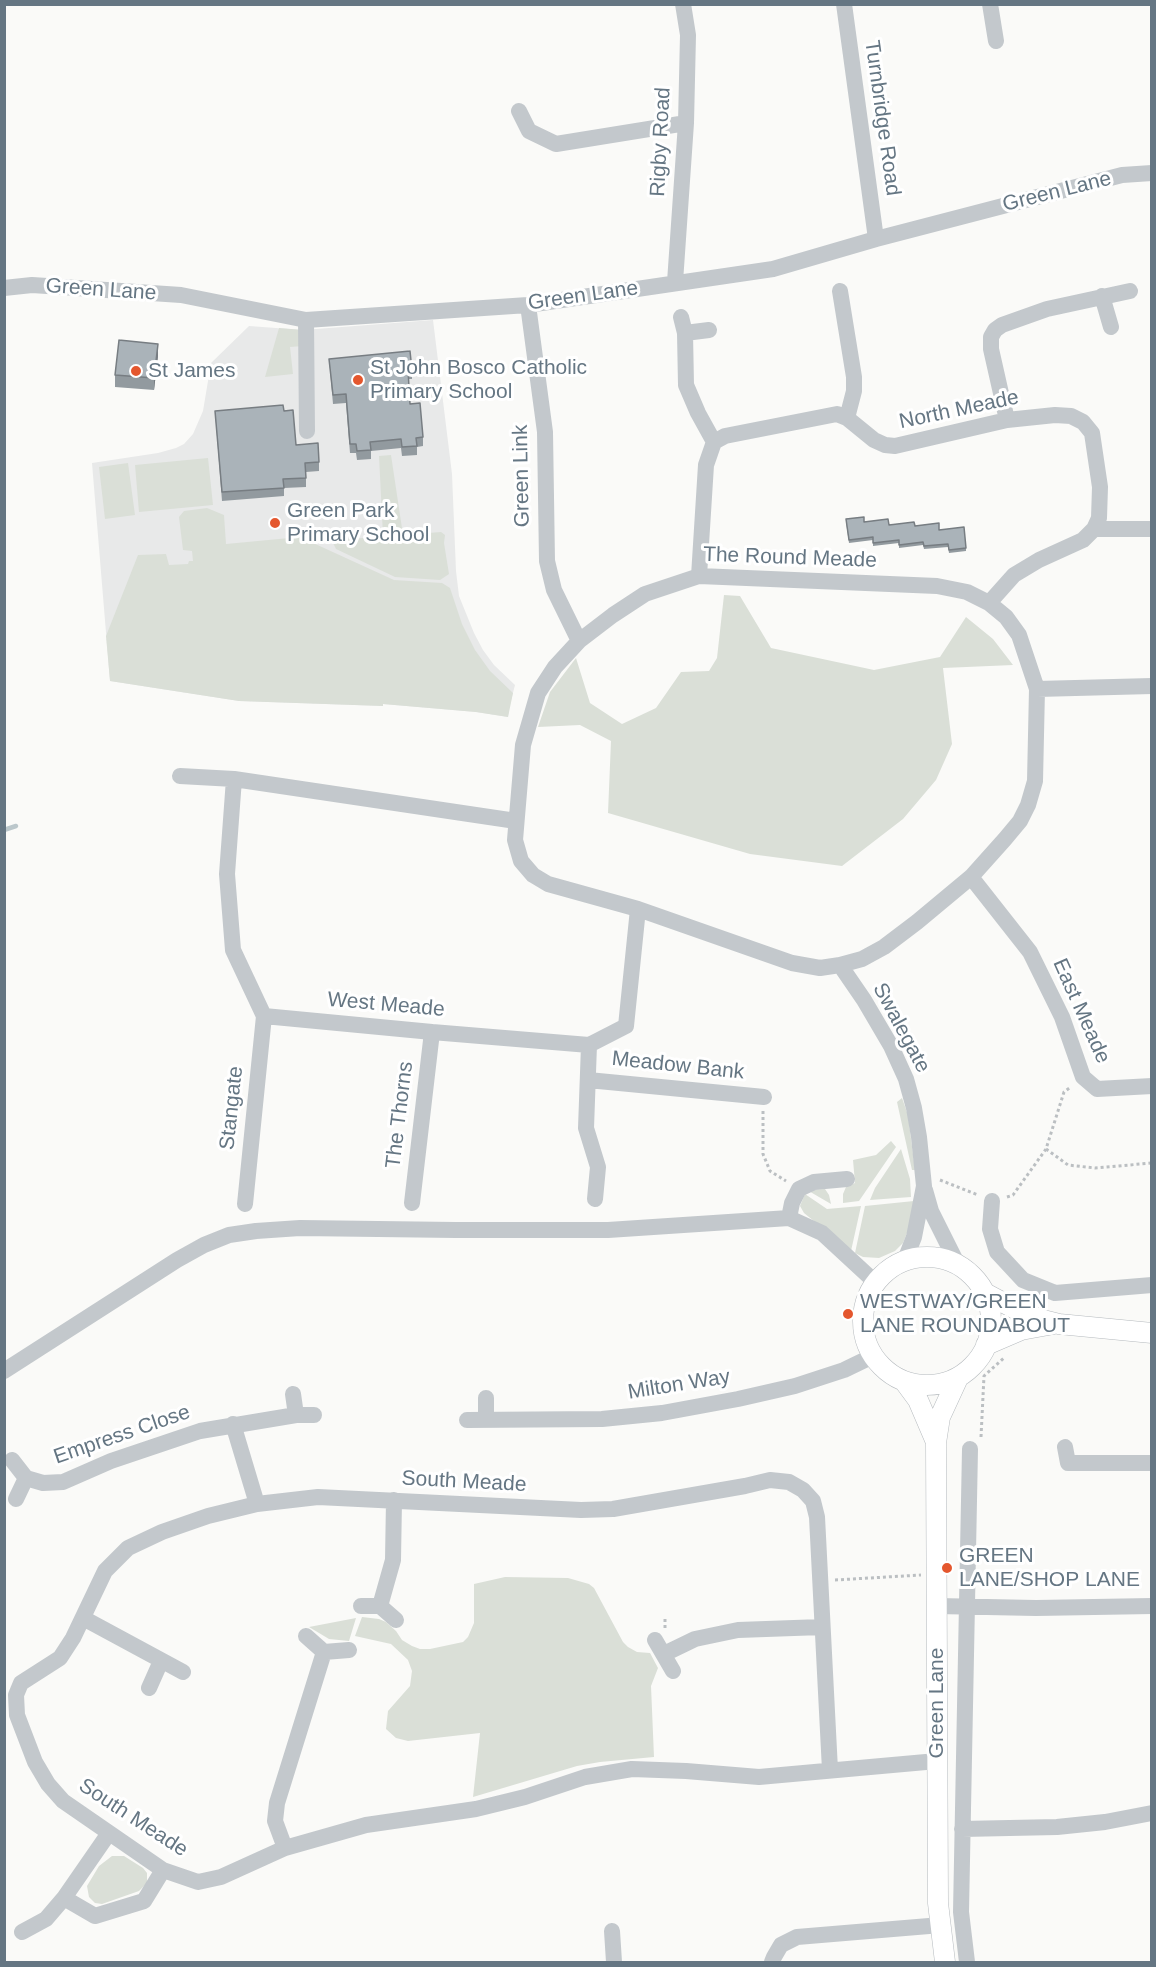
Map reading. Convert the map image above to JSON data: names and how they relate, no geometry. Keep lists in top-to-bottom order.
{
  "streets": {
    "main road": ["Green Lane"],
    "street": [
      "Turnbridge Road",
      "Rigby Road",
      "North Meade",
      "Green Link",
      "The Round Meade",
      "West Meade",
      "East Meade",
      "Swalegate",
      "Meadow Bank",
      "Stangate",
      "The Thorns",
      "Milton Way",
      "Empress Close",
      "South Meade"
    ]
  },
  "crossings": [
    ["Turnbridge Road", "Green Lane"],
    ["Rigby Road", "Green Lane"],
    ["Green Lane", "Green Link"],
    ["Green Lane", "Swalegate"],
    ["Green Lane", "Milton Way"],
    ["Green Lane", "South Meade"],
    ["Green Link", "The Round Meade"],
    ["The Round Meade", "East Meade"],
    ["The Round Meade", "Swalegate"],
    ["West Meade", "Stangate"],
    ["West Meade", "The Thorns"],
    ["Swalegate", "Milton Way"]
  ],
  "places": [
    "St James",
    "St John Bosco Catholic Primary School",
    "Green Park Primary School",
    "WESTWAY/GREEN LANE ROUNDABOUT",
    "GREEN LANE/SHOP LANE"
  ]
}
